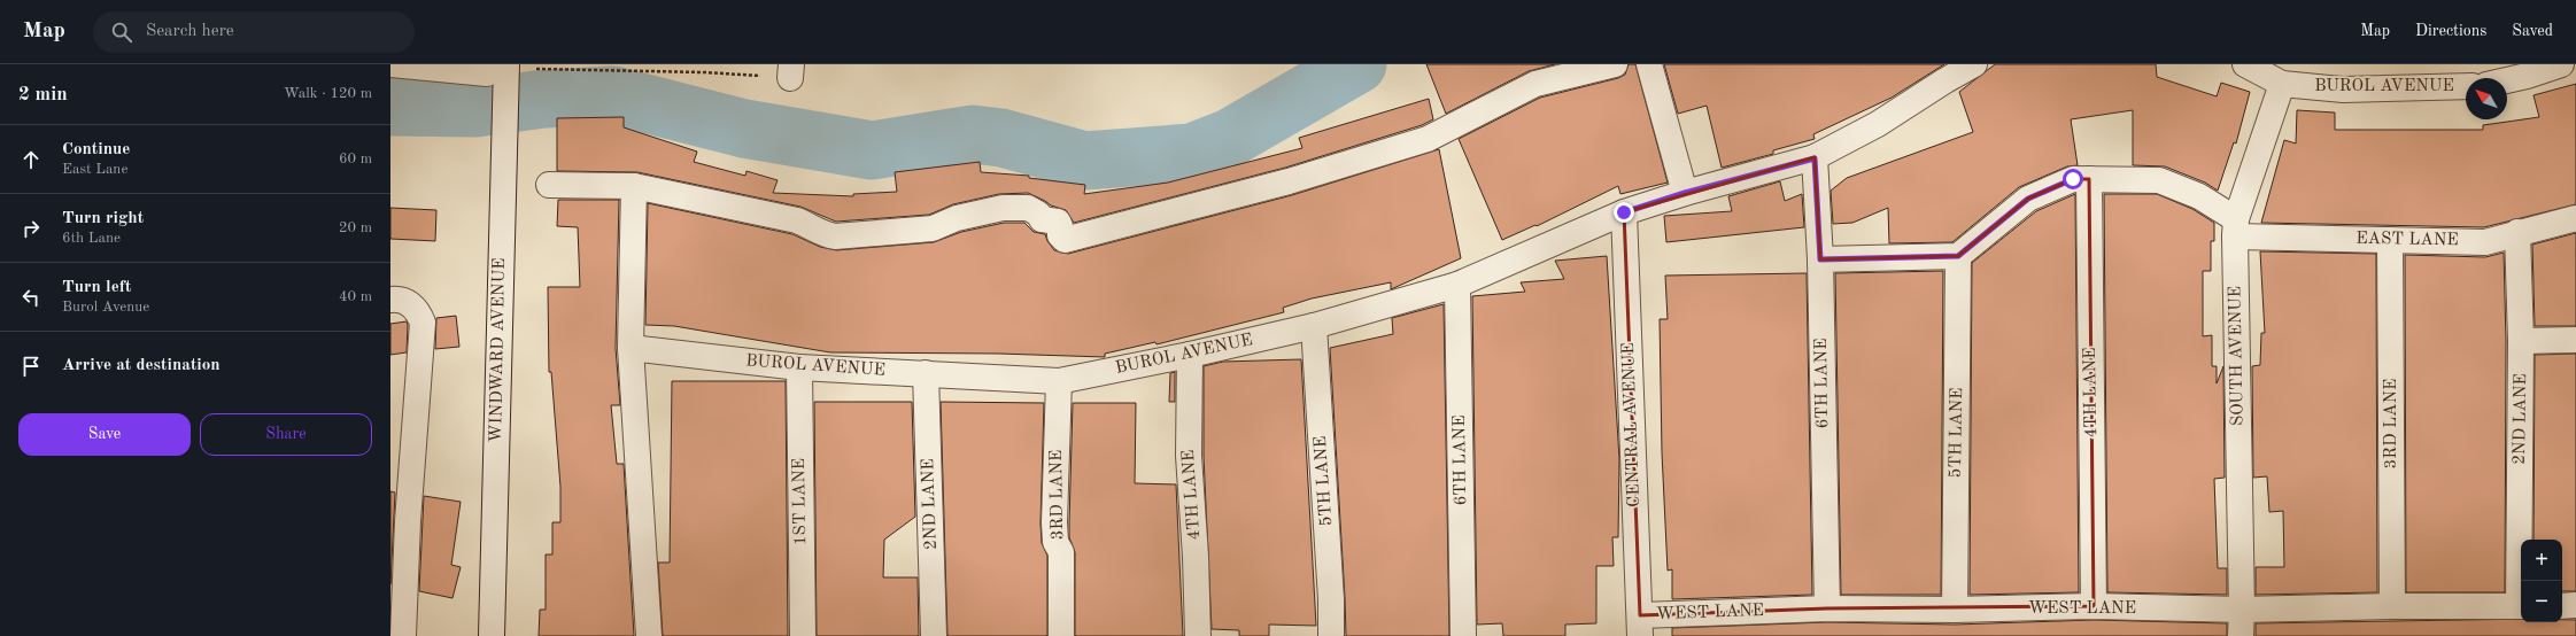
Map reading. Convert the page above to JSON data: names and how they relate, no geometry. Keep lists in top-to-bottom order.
{
  "streets": {
    "street": [
      "BUROL AVENUE",
      "EAST LANE",
      "WINDWARD AVENUE",
      "SOUTH AVENUE",
      "6TH LANE",
      "4TH LANE",
      "2ND LANE",
      "3RD LANE",
      "CENTRAL AVENUE",
      "5TH LANE",
      "1ST LANE",
      "WEST LANE"
    ]
  },
  "crossings": [
    ["BUROL AVENUE", "SOUTH AVENUE"],
    ["BUROL AVENUE", "6TH LANE"],
    ["BUROL AVENUE", "4TH LANE"],
    ["BUROL AVENUE", "2ND LANE"],
    ["BUROL AVENUE", "3RD LANE"],
    ["BUROL AVENUE", "CENTRAL AVENUE"],
    ["BUROL AVENUE", "5TH LANE"],
    ["BUROL AVENUE", "1ST LANE"],
    ["EAST LANE", "SOUTH AVENUE"],
    ["EAST LANE", "2ND LANE"],
    ["EAST LANE", "3RD LANE"],
    ["SOUTH AVENUE", "WEST LANE"],
    ["6TH LANE", "WEST LANE"],
    ["4TH LANE", "WEST LANE"],
    ["3RD LANE", "WEST LANE"],
    ["CENTRAL AVENUE", "WEST LANE"],
    ["5TH LANE", "WEST LANE"]
  ],
  "north": "top left",
  "page": {
    "header": "Map",
    "search": "Search here",
    "nav": ["Map", "Directions", "Saved"],
    "heading": ["2 min", "Walk · 120 m"],
    "list": [
      ["Continue", "East Lane", "60 m"],
      ["Turn right", "6th Lane", "20 m"],
      ["Turn left", "Burol Avenue", "40 m"],
      "Arrive at destination"
    ],
    "buttons": ["Save", "Share"],
    "map_buttons": ["+", "−"]
  }
}
